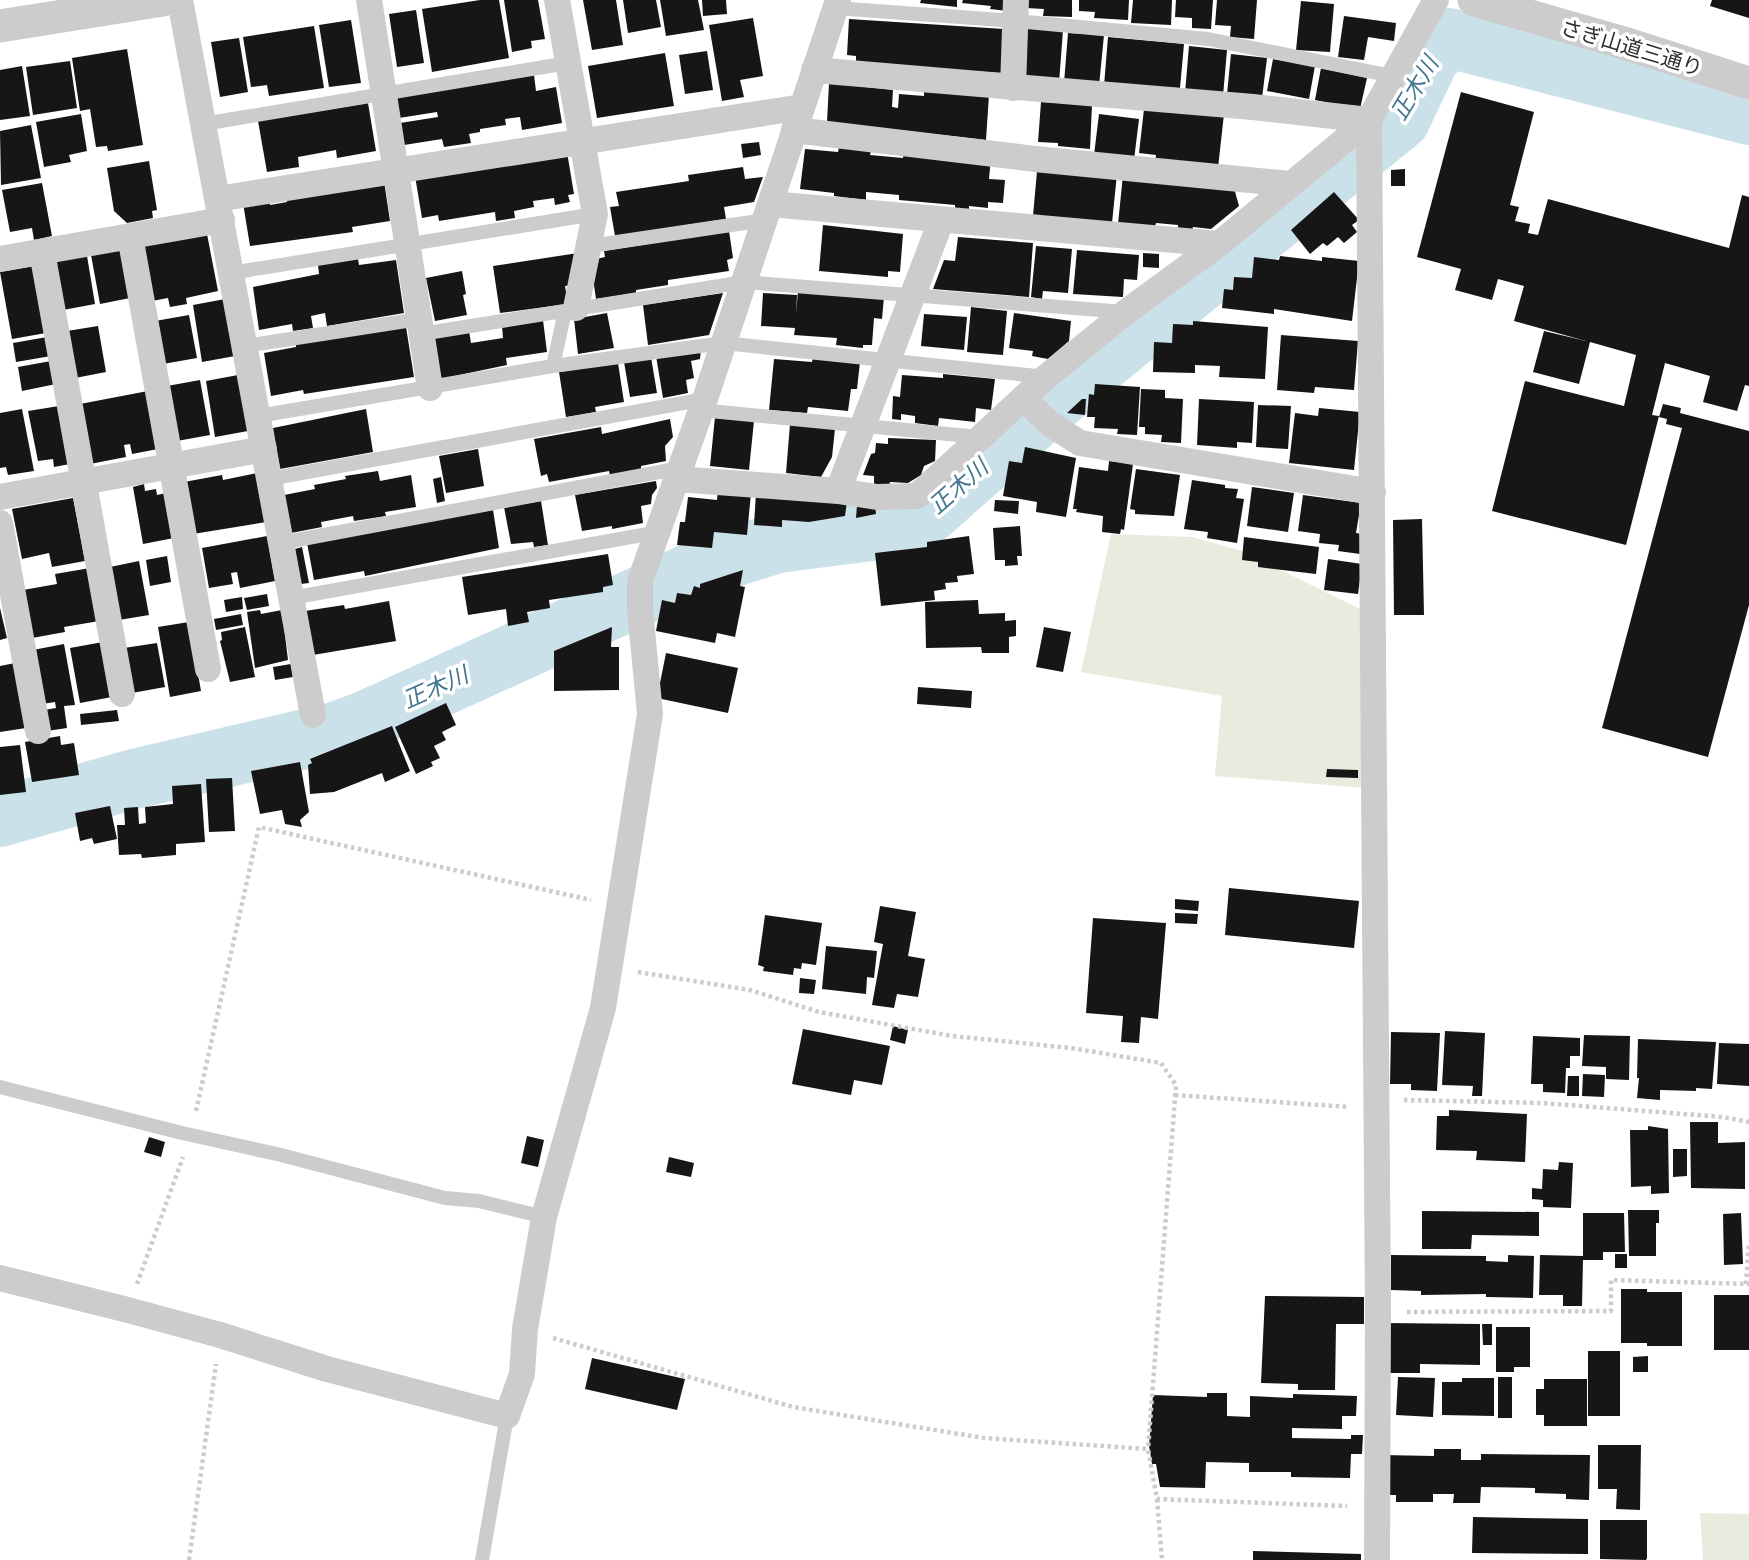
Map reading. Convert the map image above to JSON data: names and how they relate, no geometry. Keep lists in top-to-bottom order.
{
  "streets": {
    "street": ["さぎ山道三通り"]
  },
  "water": ["正木川"]
}
